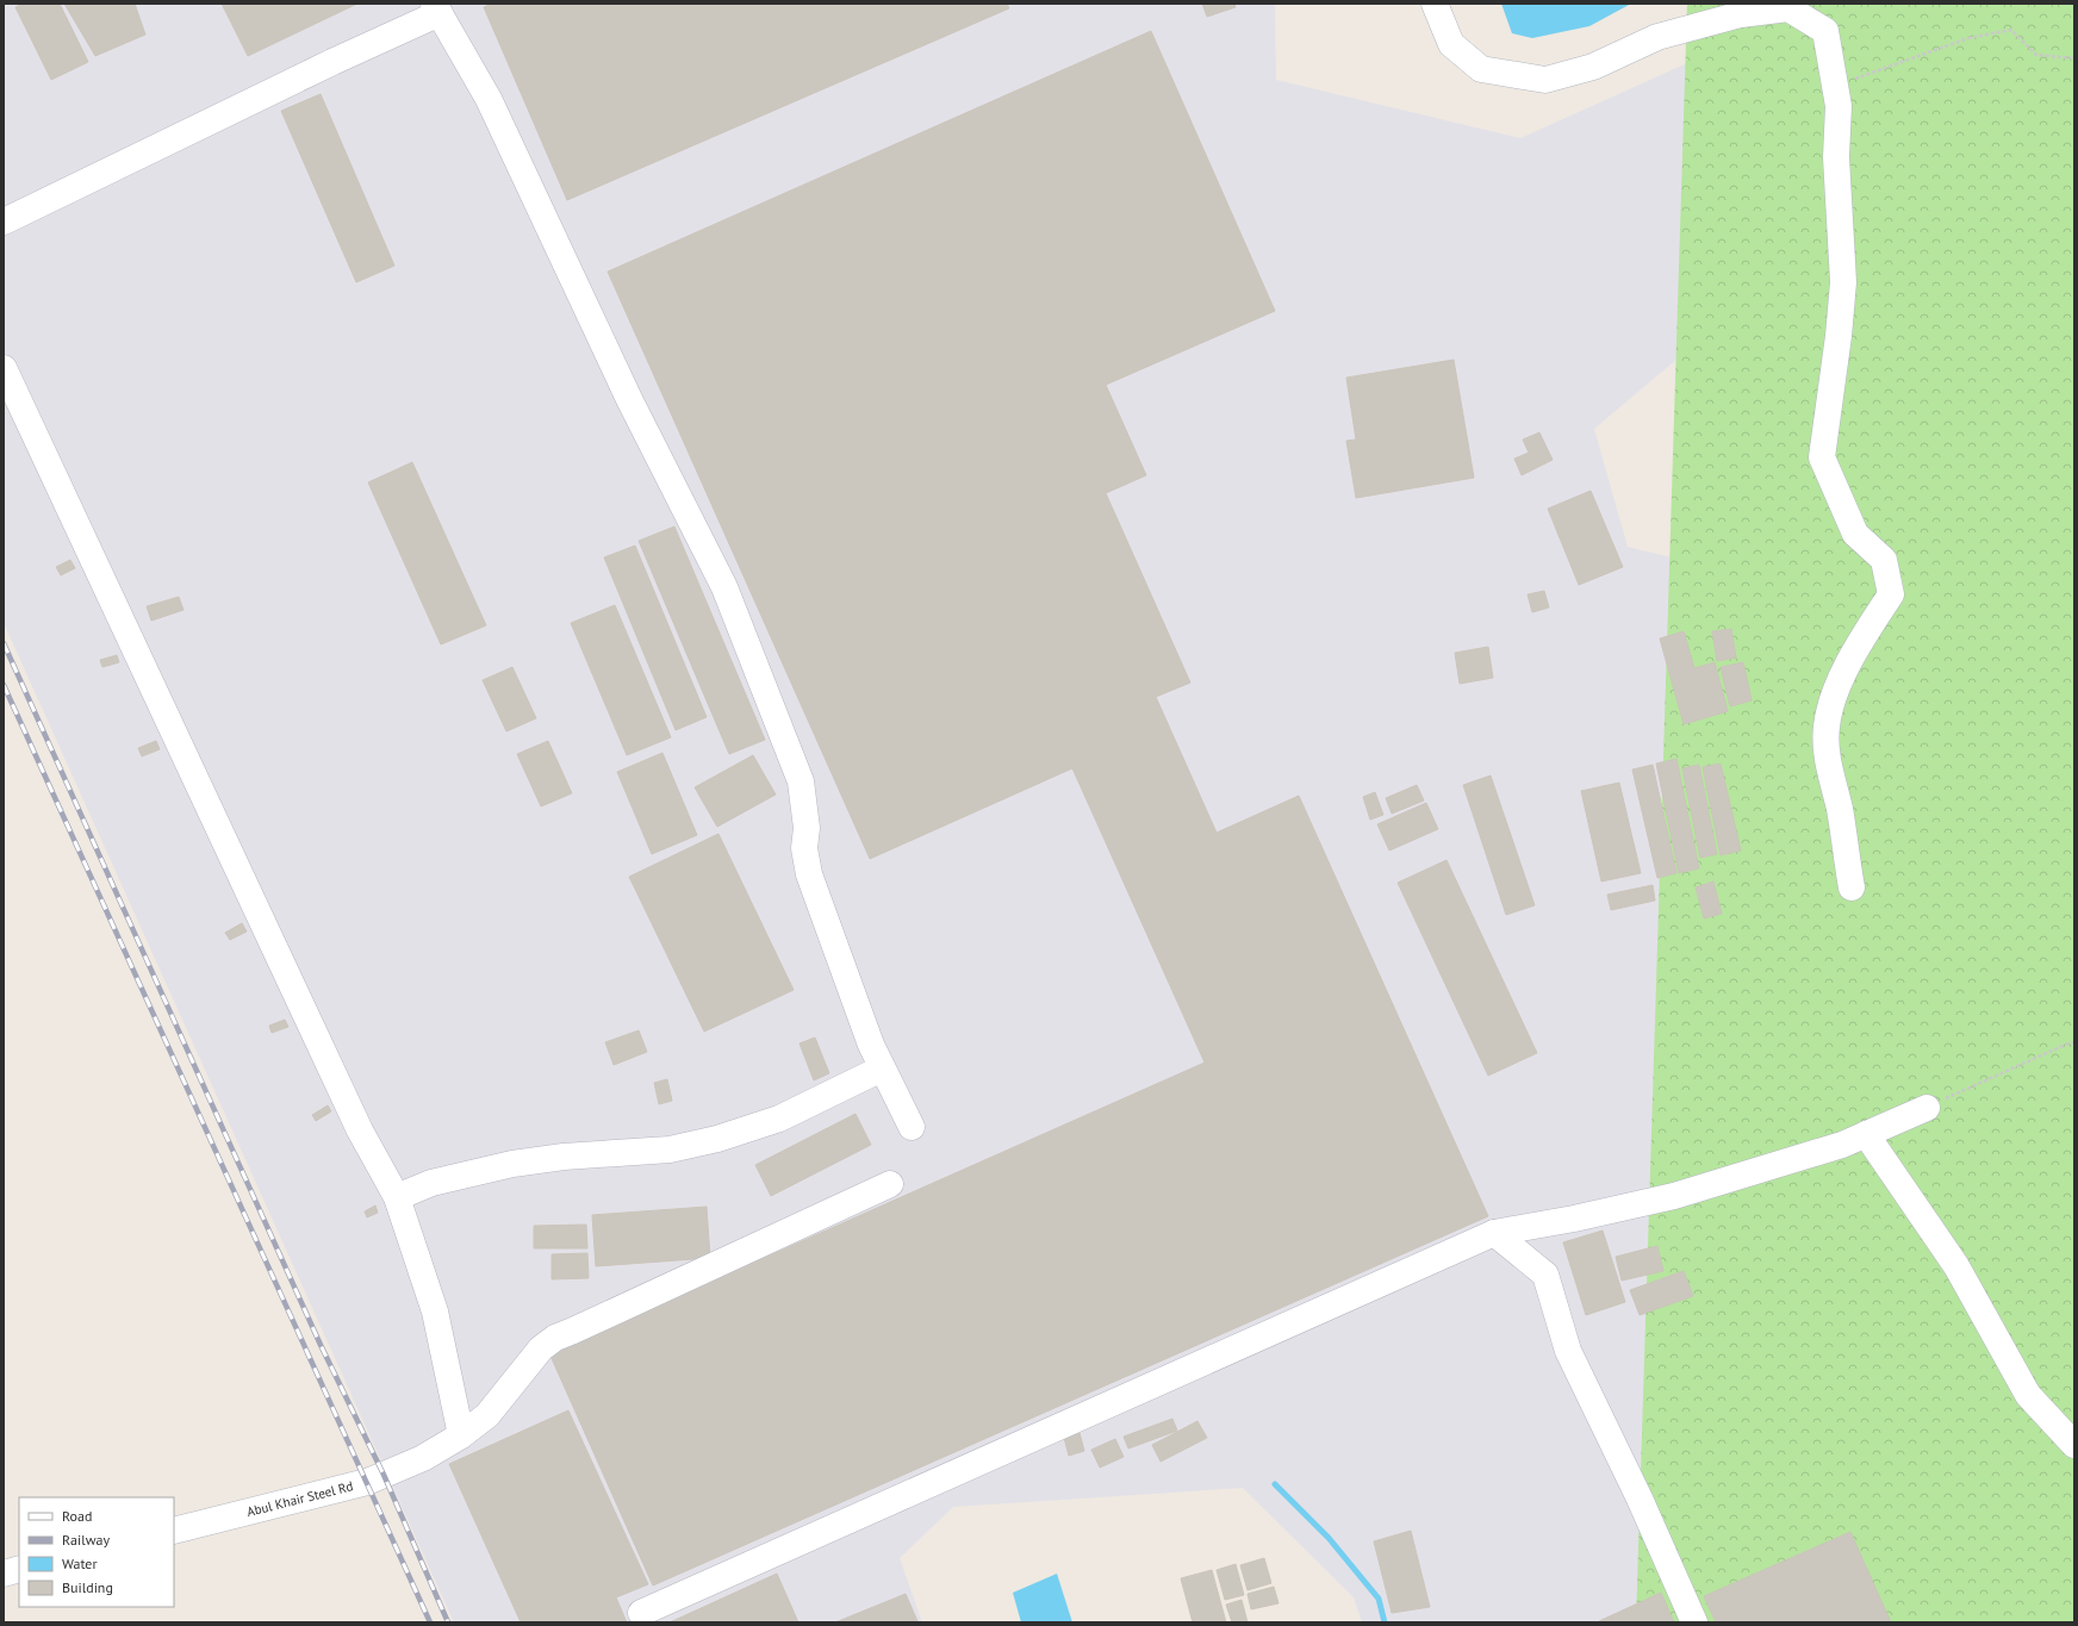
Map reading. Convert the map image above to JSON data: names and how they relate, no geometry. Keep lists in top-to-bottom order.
{
  "streets": {
    "street": ["Abul Khair Steel Rd"]
  },
  "legend": [
    "Road",
    "Railway",
    "Water",
    "Building"
  ]
}
